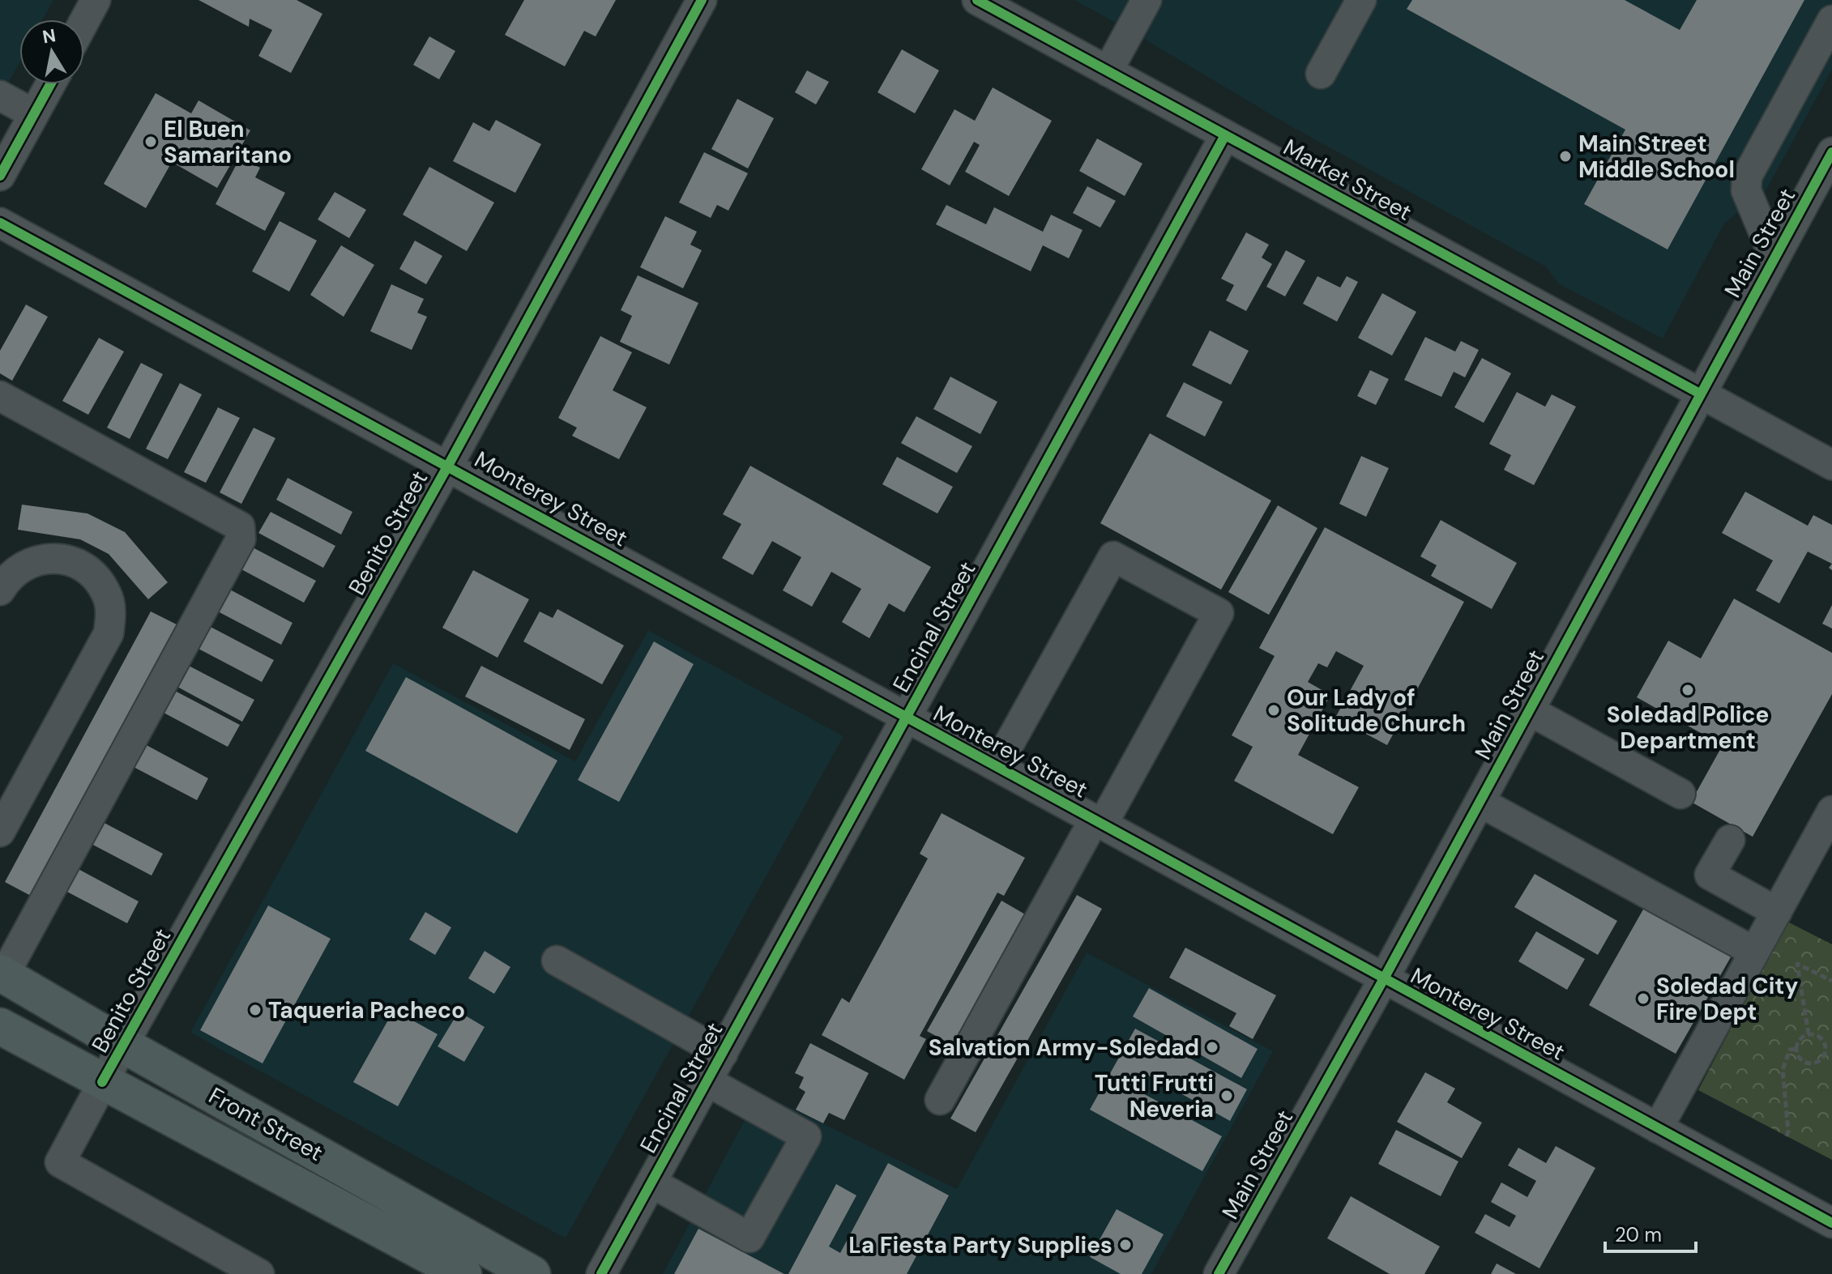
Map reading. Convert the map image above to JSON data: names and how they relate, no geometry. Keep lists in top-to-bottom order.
{
  "streets": {
    "main road": ["Front Street"],
    "street": [
      "Market Street",
      "Main Street",
      "Monterey Street",
      "Benito Street",
      "Encinal Street"
    ]
  },
  "crossings": [
    ["Market Street", "Main Street"],
    ["Market Street", "Encinal Street"],
    ["Main Street", "Monterey Street"],
    ["Monterey Street", "Benito Street"],
    ["Monterey Street", "Encinal Street"],
    ["Benito Street", "Front Street"]
  ],
  "places": [
    "El Buen Samaritano",
    "Main Street Middle School",
    "Soledad Police Department",
    "Our Lady of Solitude Church",
    "Soledad City Fire Dept",
    "Taqueria Pacheco",
    "Salvation Army-Soledad",
    "Tutti Frutti Neveria",
    "La Fiesta Party Supplies"
  ],
  "scale_bar": "20 m",
  "north": "top"
}
